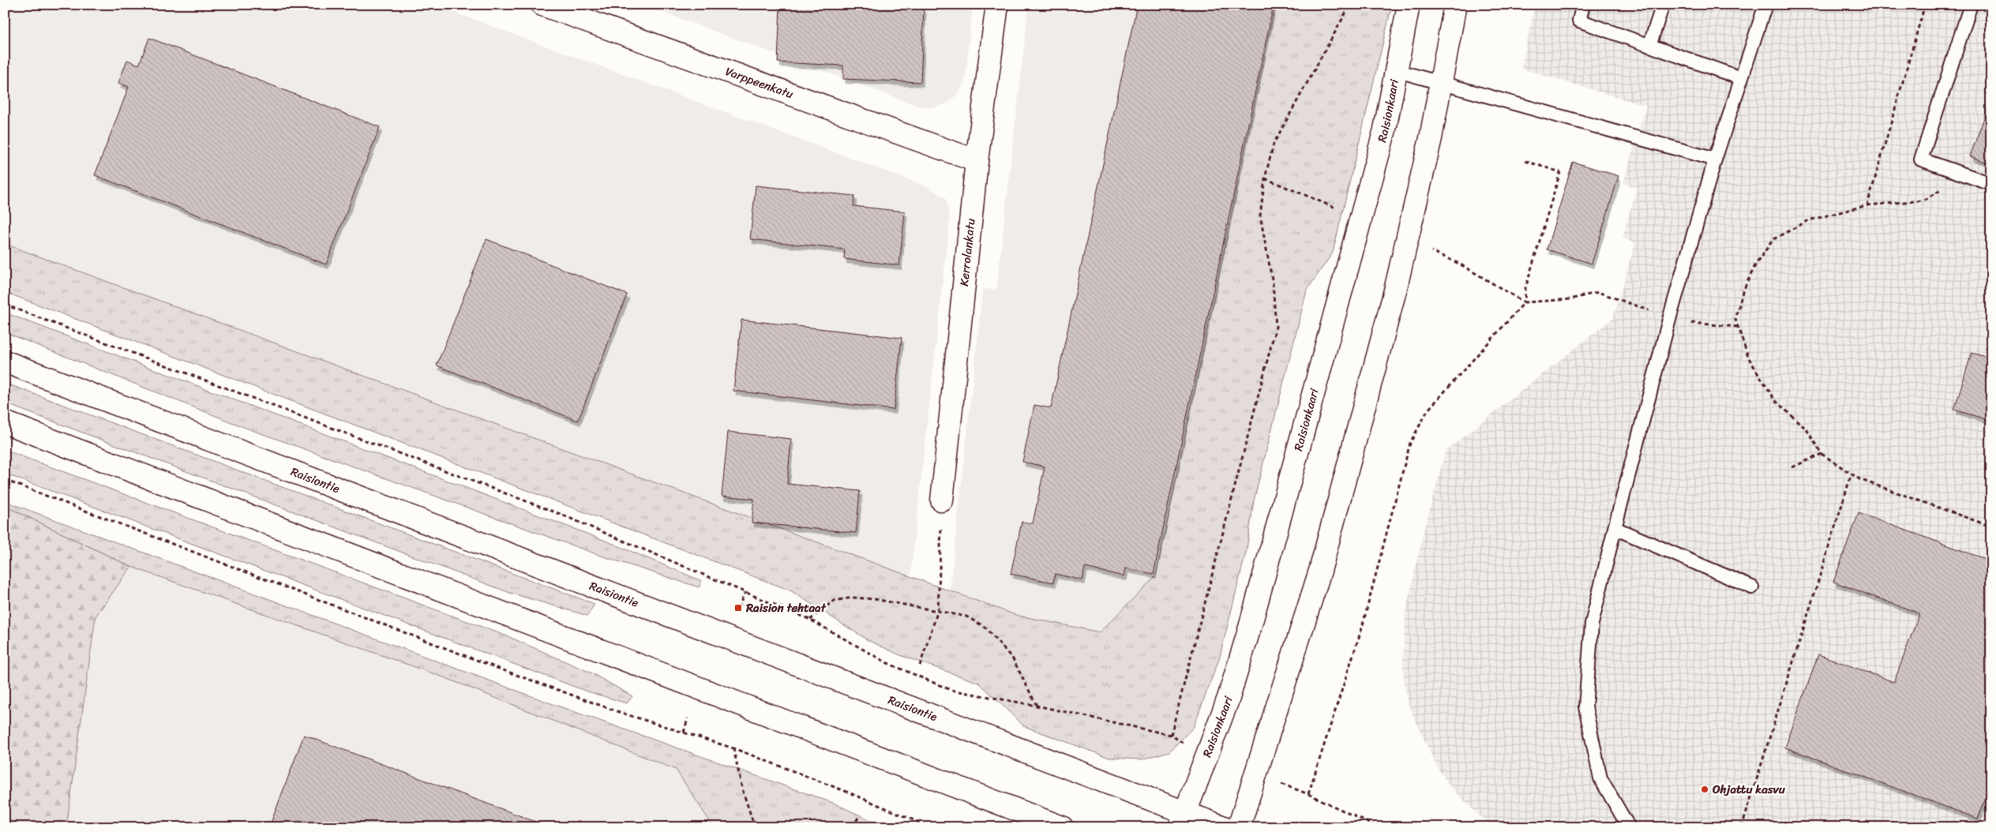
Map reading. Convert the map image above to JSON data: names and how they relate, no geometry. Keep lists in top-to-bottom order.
{
  "streets": {
    "main road": [
      "Varppeenkatu",
      "Raisionkaari",
      "Kerrolankatu",
      "Raisiontie"
    ]
  },
  "crossings": [
    ["Varppeenkatu", "Kerrolankatu"],
    ["Raisionkaari", "Raisiontie"]
  ],
  "places": {
    "transit": ["Raision tehtaat"],
    "other": ["Ohjattu kasvu"]
  }
}
